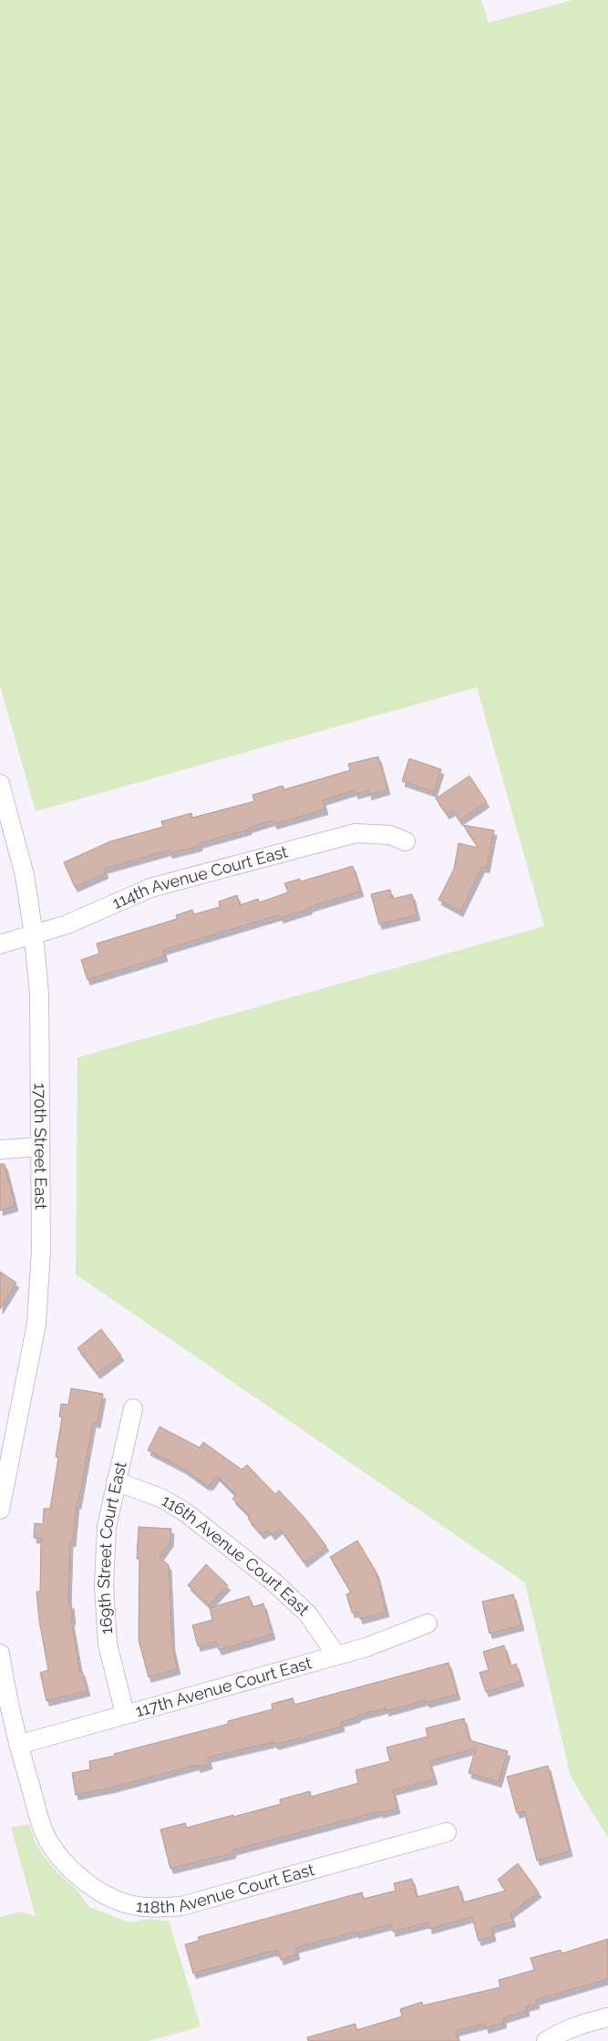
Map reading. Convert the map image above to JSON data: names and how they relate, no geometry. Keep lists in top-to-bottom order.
{
  "streets": {
    "street": [
      "114th Avenue Court East",
      "170th Street East",
      "169th Street Court East",
      "116th Avenue Court East",
      "117th Avenue Court East",
      "118th Avenue Court East"
    ]
  },
  "crossings": [
    ["114th Avenue Court East", "170th Street East"],
    ["169th Street Court East", "116th Avenue Court East"],
    ["169th Street Court East", "117th Avenue Court East"],
    ["116th Avenue Court East", "117th Avenue Court East"],
    ["117th Avenue Court East", "118th Avenue Court East"]
  ]
}
